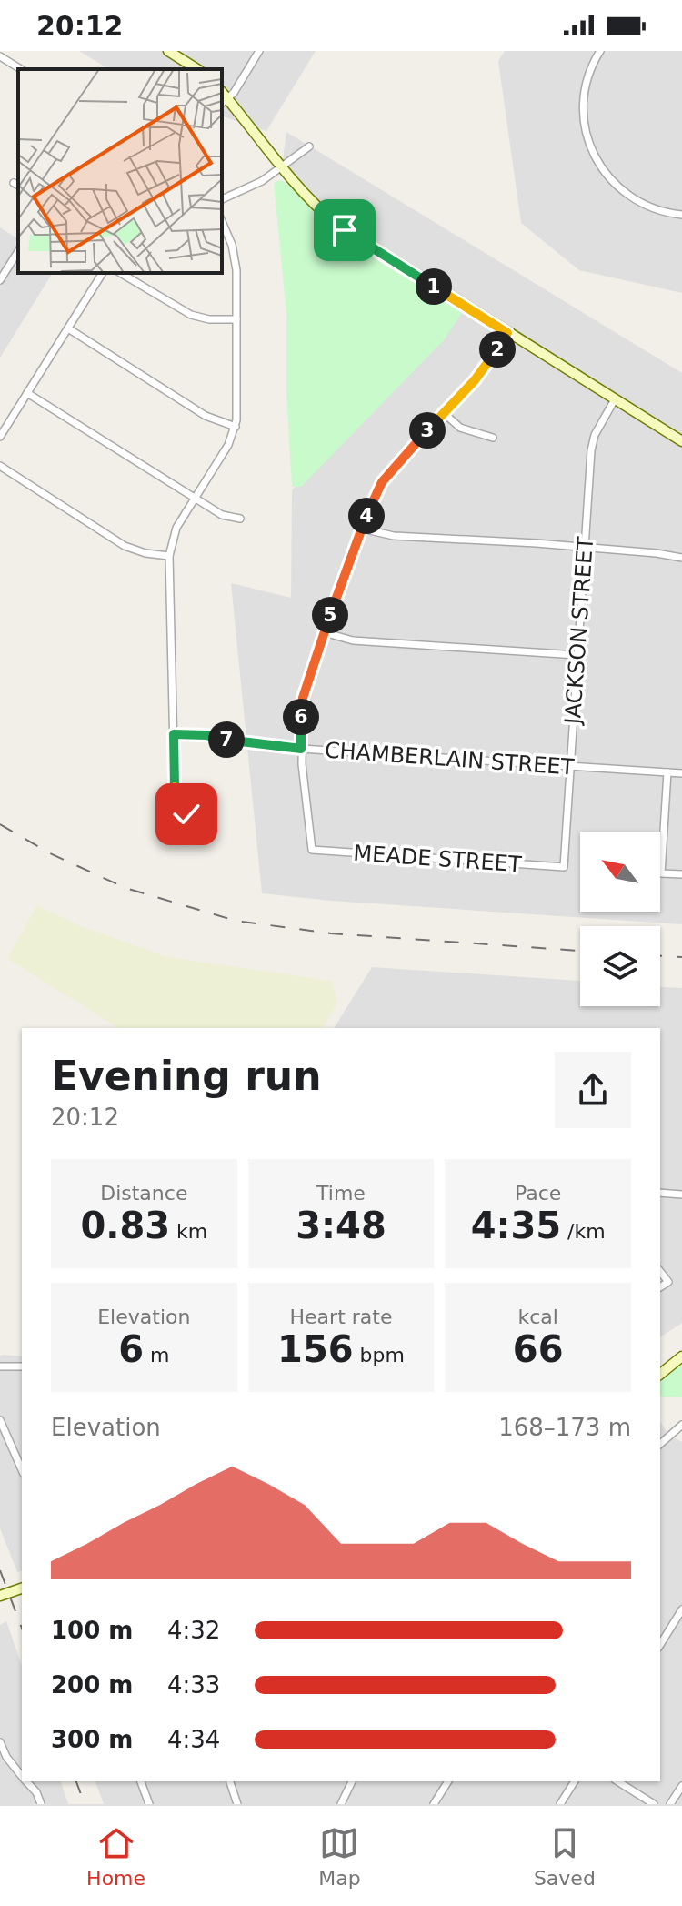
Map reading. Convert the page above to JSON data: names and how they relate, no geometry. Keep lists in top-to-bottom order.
{
  "streets": {
    "street": ["JACKSON STREET", "CHAMBERLAIN STREET", "MEADE STREET"]
  },
  "crossings": [
    ["JACKSON STREET", "CHAMBERLAIN STREET"],
    ["JACKSON STREET", "MEADE STREET"],
    ["CHAMBERLAIN STREET", "MEADE STREET"]
  ],
  "north": "top left",
  "page": {
    "status": "20:12",
    "pins": [
      "1",
      "2",
      "3",
      "4",
      "5",
      "6",
      "7"
    ],
    "heading": ["Evening run", "20:12"],
    "stats": [
      ["Distance", "0.83 km"],
      ["Time", "3:48"],
      ["Pace", "4:35 /km"],
      ["Elevation", "6 m"],
      ["Heart rate", "156 bpm"],
      ["kcal", "66"]
    ],
    "chart": ["Elevation", "168–173 m"],
    "list": [
      {
        "name": "100 m",
        "note": "4:32"
      },
      {
        "name": "200 m",
        "note": "4:33"
      },
      {
        "name": "300 m",
        "note": "4:34"
      }
    ],
    "tabs": ["Home", "Map", "Saved"]
  }
}
